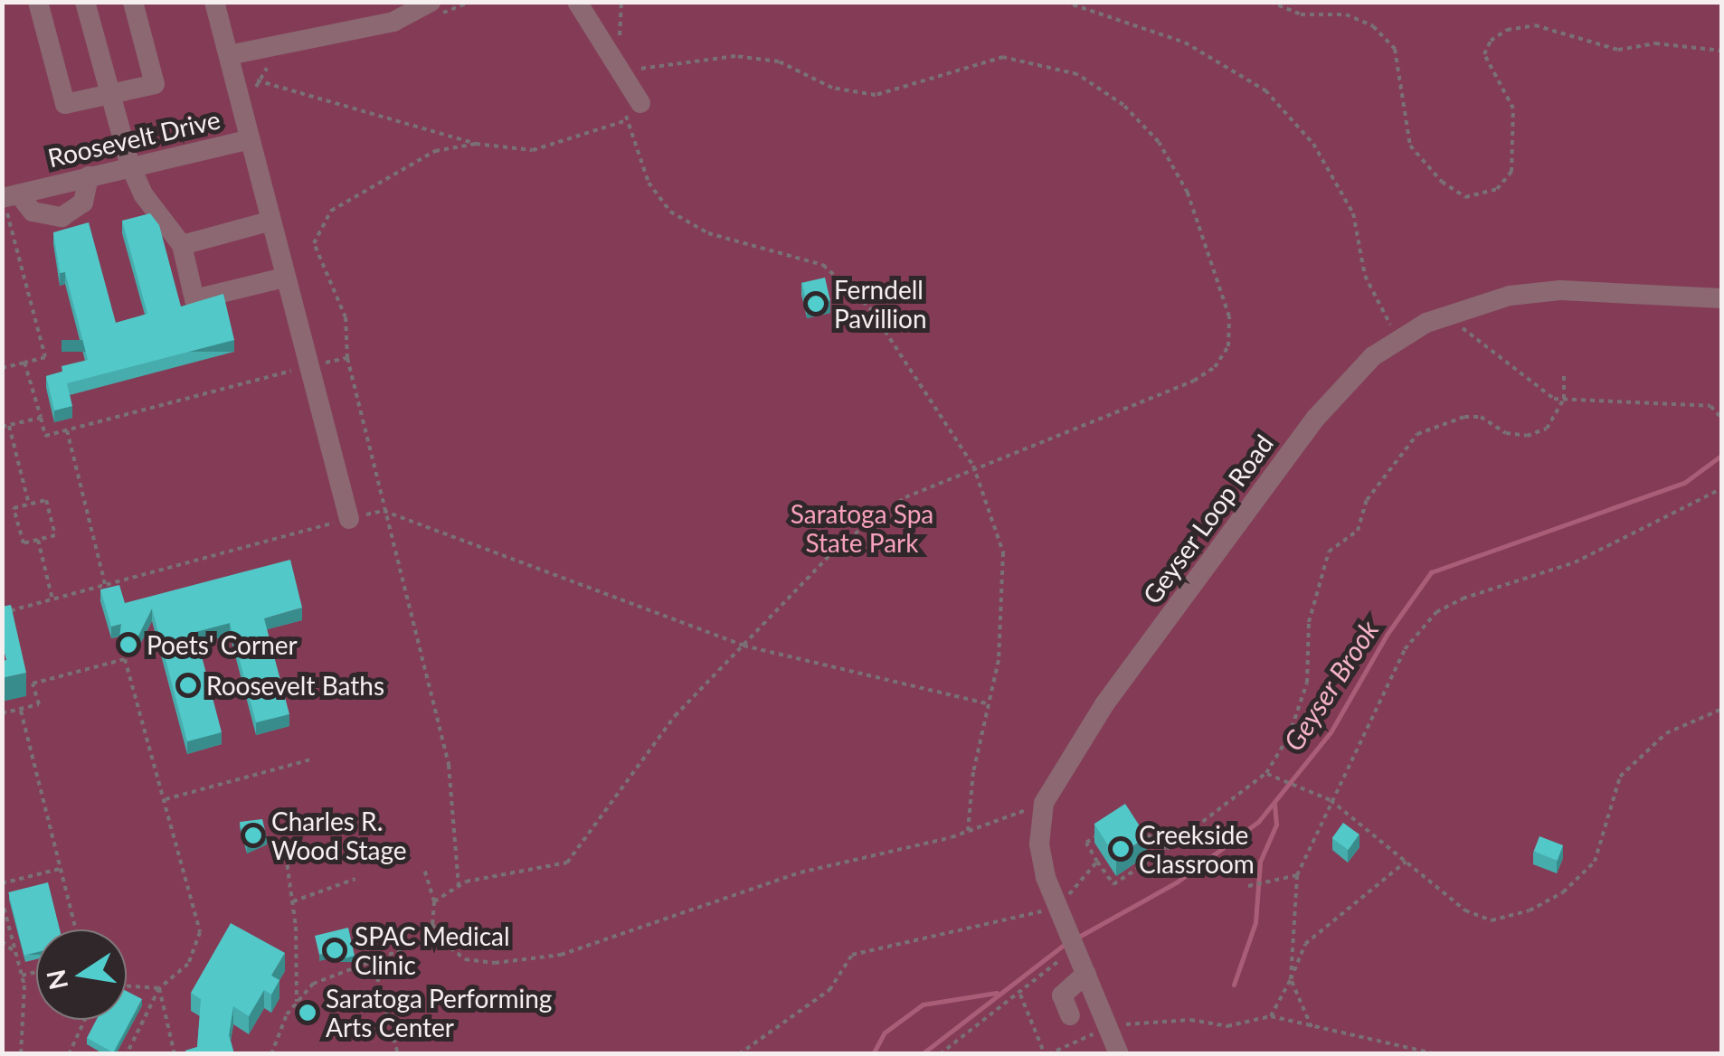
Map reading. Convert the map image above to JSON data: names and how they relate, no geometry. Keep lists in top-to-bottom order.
{
  "streets": {
    "street": ["Roosevelt Drive", "Geyser Loop Road"]
  },
  "water": ["Geyser Brook"],
  "parks": ["Saratoga Spa State Park"],
  "places": [
    "Ferndell Pavillion",
    "Poets' Corner",
    "Roosevelt Baths",
    "Charles R. Wood Stage",
    "Creekside Classroom",
    "SPAC Medical Clinic",
    "Saratoga Performing Arts Center"
  ],
  "north": "left"
}
